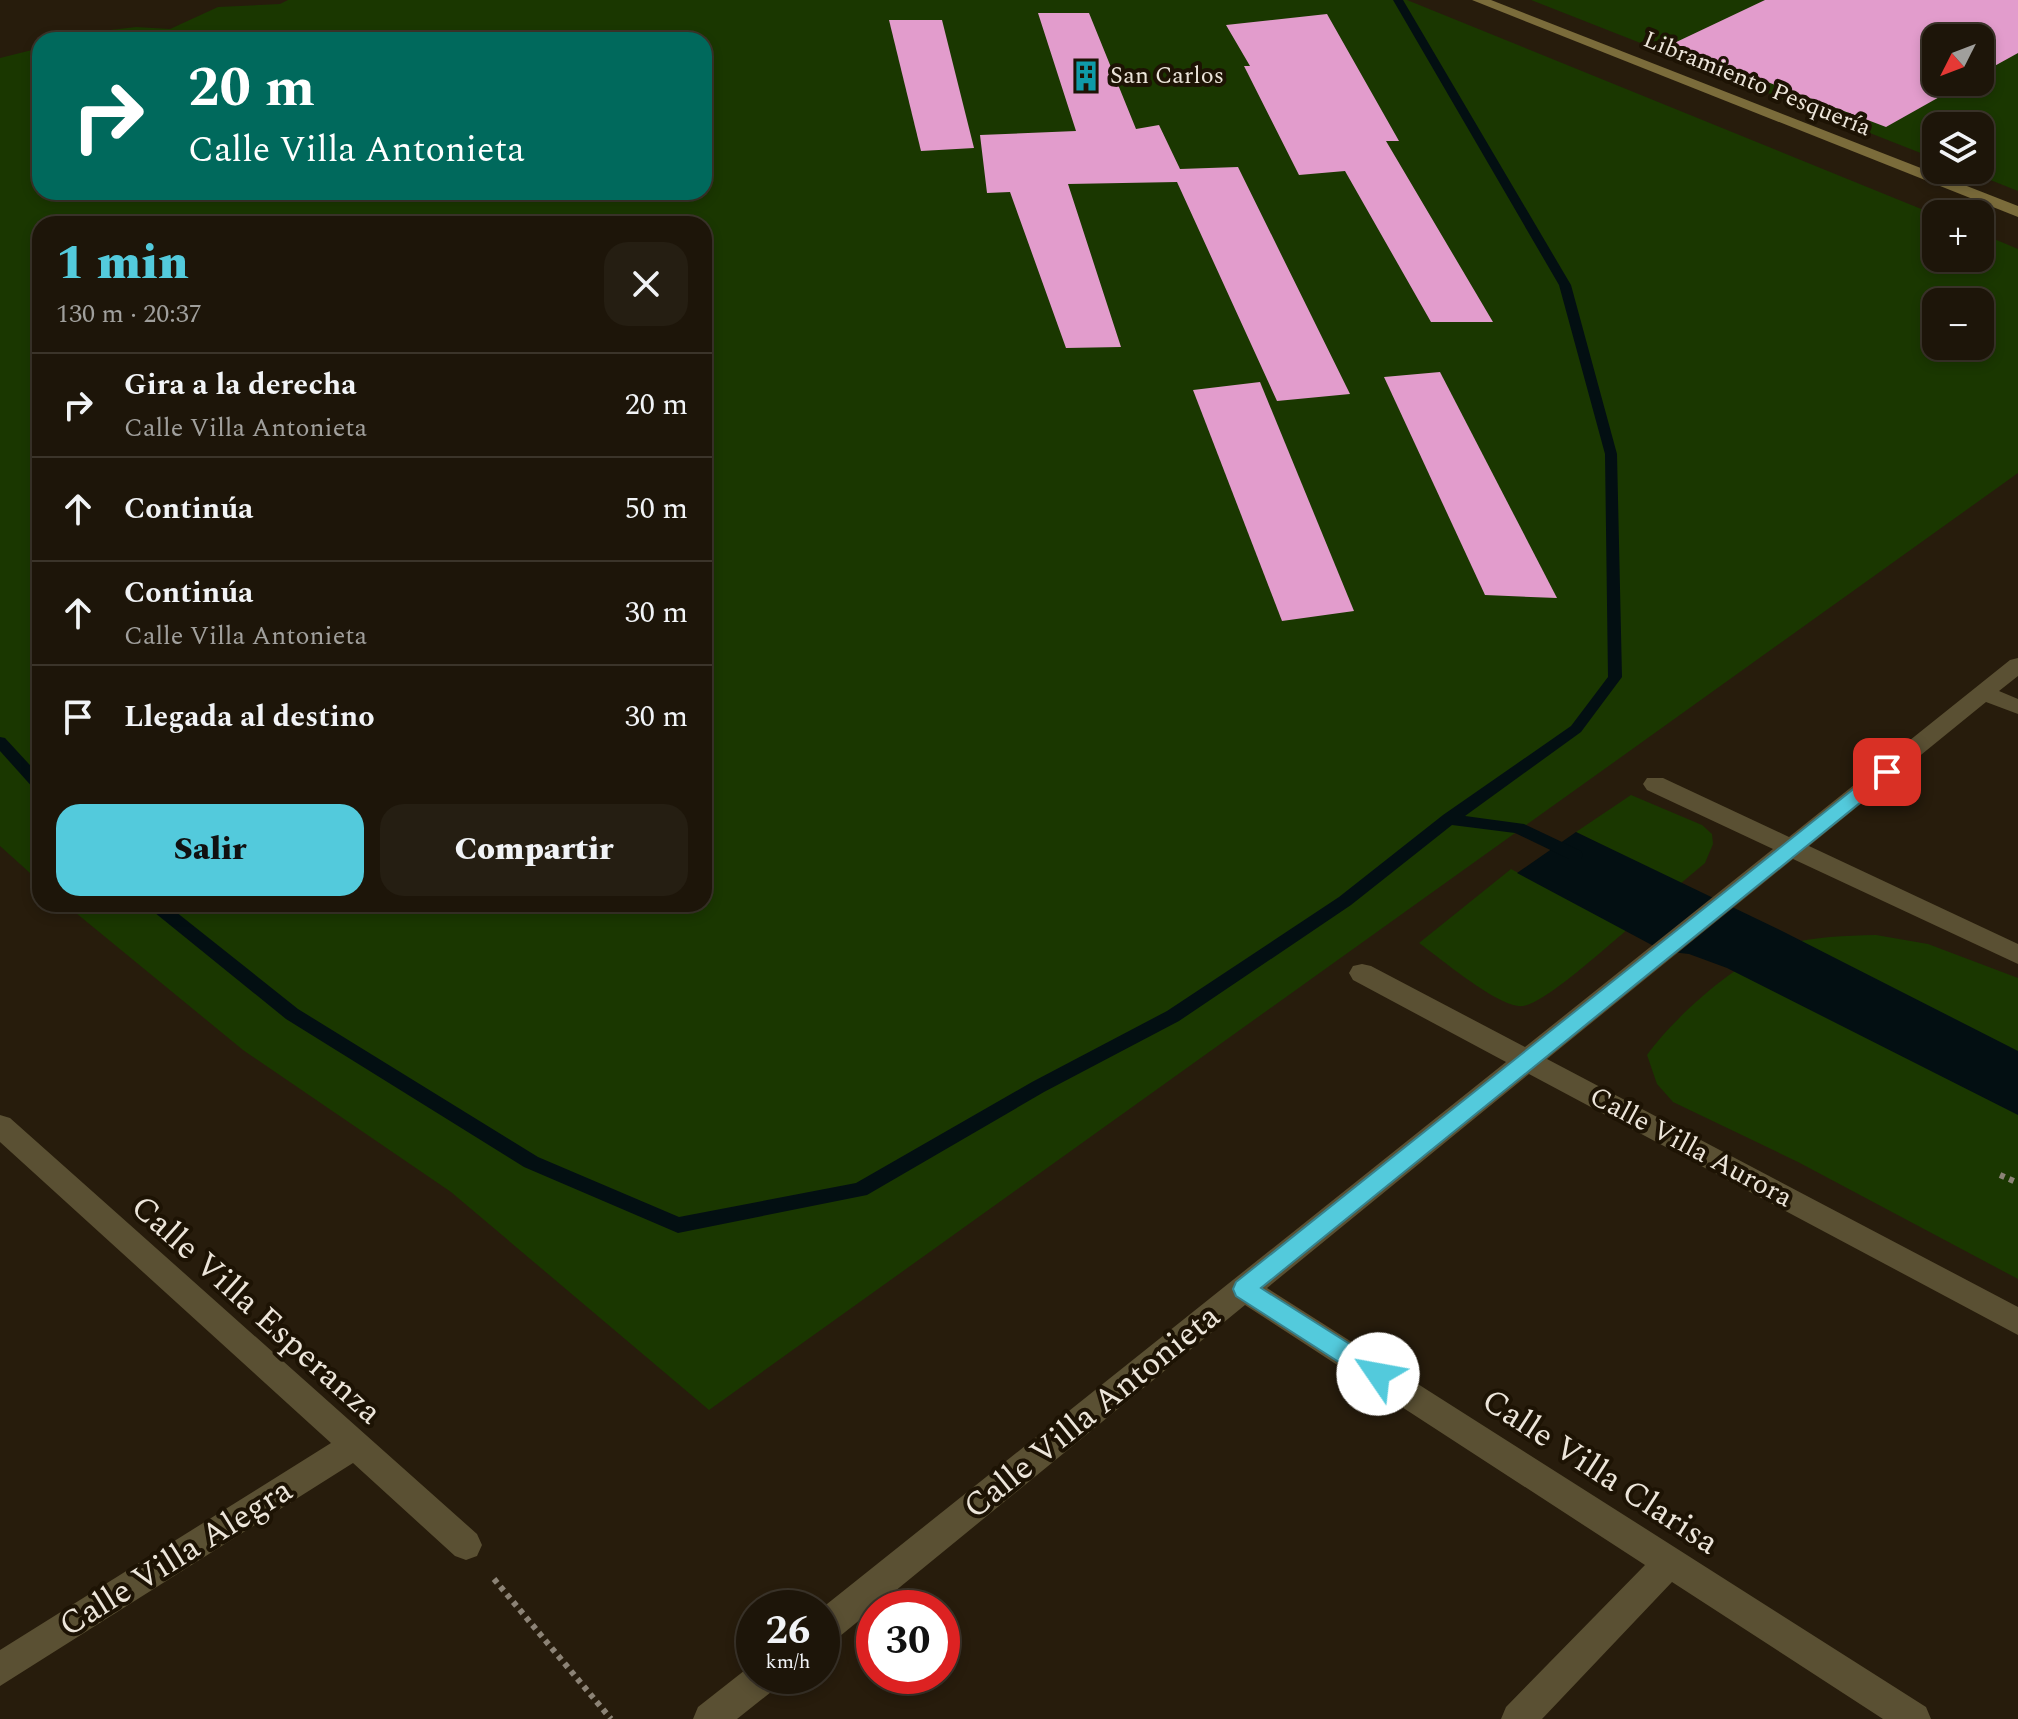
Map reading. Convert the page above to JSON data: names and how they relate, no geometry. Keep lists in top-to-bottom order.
{
  "streets": {
    "main road": ["Libramiento Pesquería"],
    "street": [
      "Calle Villa Aurora",
      "Calle Villa Esperanza",
      "Calle Villa Antonieta",
      "Calle Villa Clarisa",
      "Calle Villa Alegra"
    ]
  },
  "crossings": [
    ["Calle Villa Aurora", "Calle Villa Antonieta"],
    ["Calle Villa Esperanza", "Calle Villa Alegra"],
    ["Calle Villa Antonieta", "Calle Villa Clarisa"]
  ],
  "places": {
    "building": ["San Carlos"]
  },
  "north": "bottom left",
  "page": {
    "map_buttons": ["+", "−"],
    "turn": ["20 m", "Calle Villa Antonieta"],
    "heading": ["1 min", "130 m · 20:37"],
    "list": [
      {
        "name": "Gira a la derecha",
        "note": "Calle Villa Antonieta",
        "value": "20 m"
      },
      {
        "name": "Continúa",
        "value": "50 m"
      },
      {
        "name": "Continúa",
        "note": "Calle Villa Antonieta",
        "value": "30 m"
      },
      {
        "name": "Llegada al destino",
        "value": "30 m"
      }
    ],
    "buttons": ["Salir", "Compartir"],
    "speed": "26 km/h",
    "limit": "30"
  }
}
